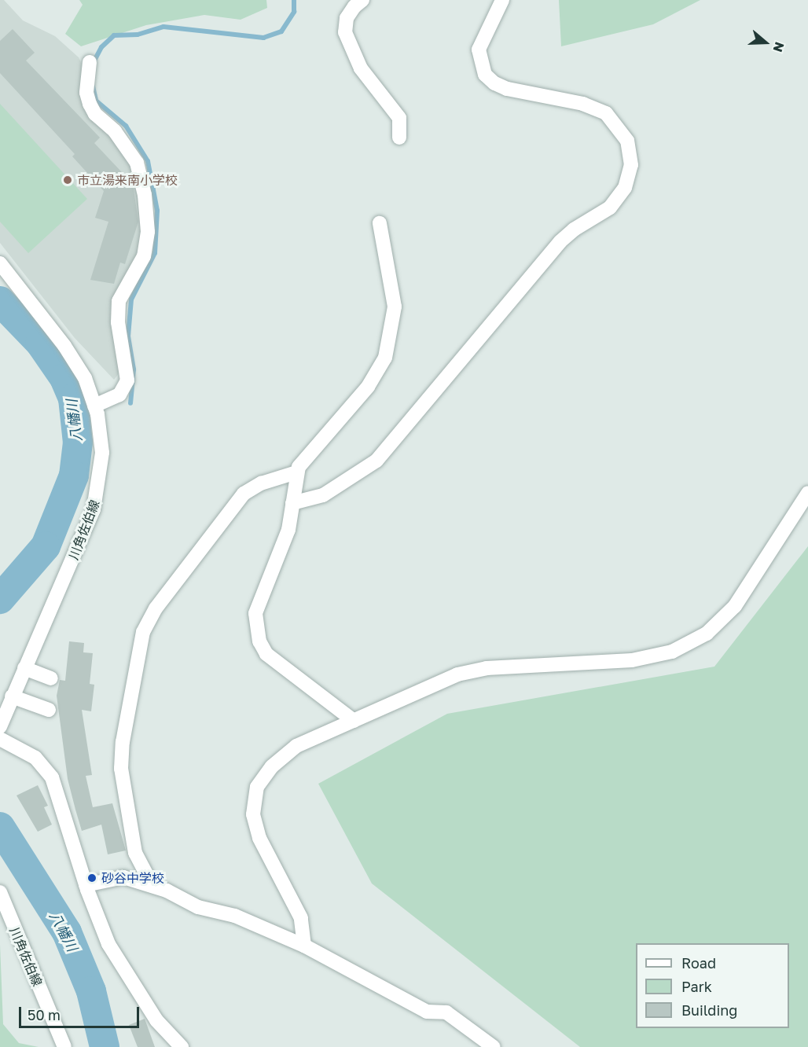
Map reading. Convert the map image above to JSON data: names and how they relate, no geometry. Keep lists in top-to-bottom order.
{
  "streets": {
    "street": ["川角佐伯線"]
  },
  "water": ["八幡川"],
  "places": ["市立湯来南小学校", "砂谷中学校"],
  "legend": ["Road", "Park", "Building"],
  "scale_bar": "50 m",
  "north": "right"
}
